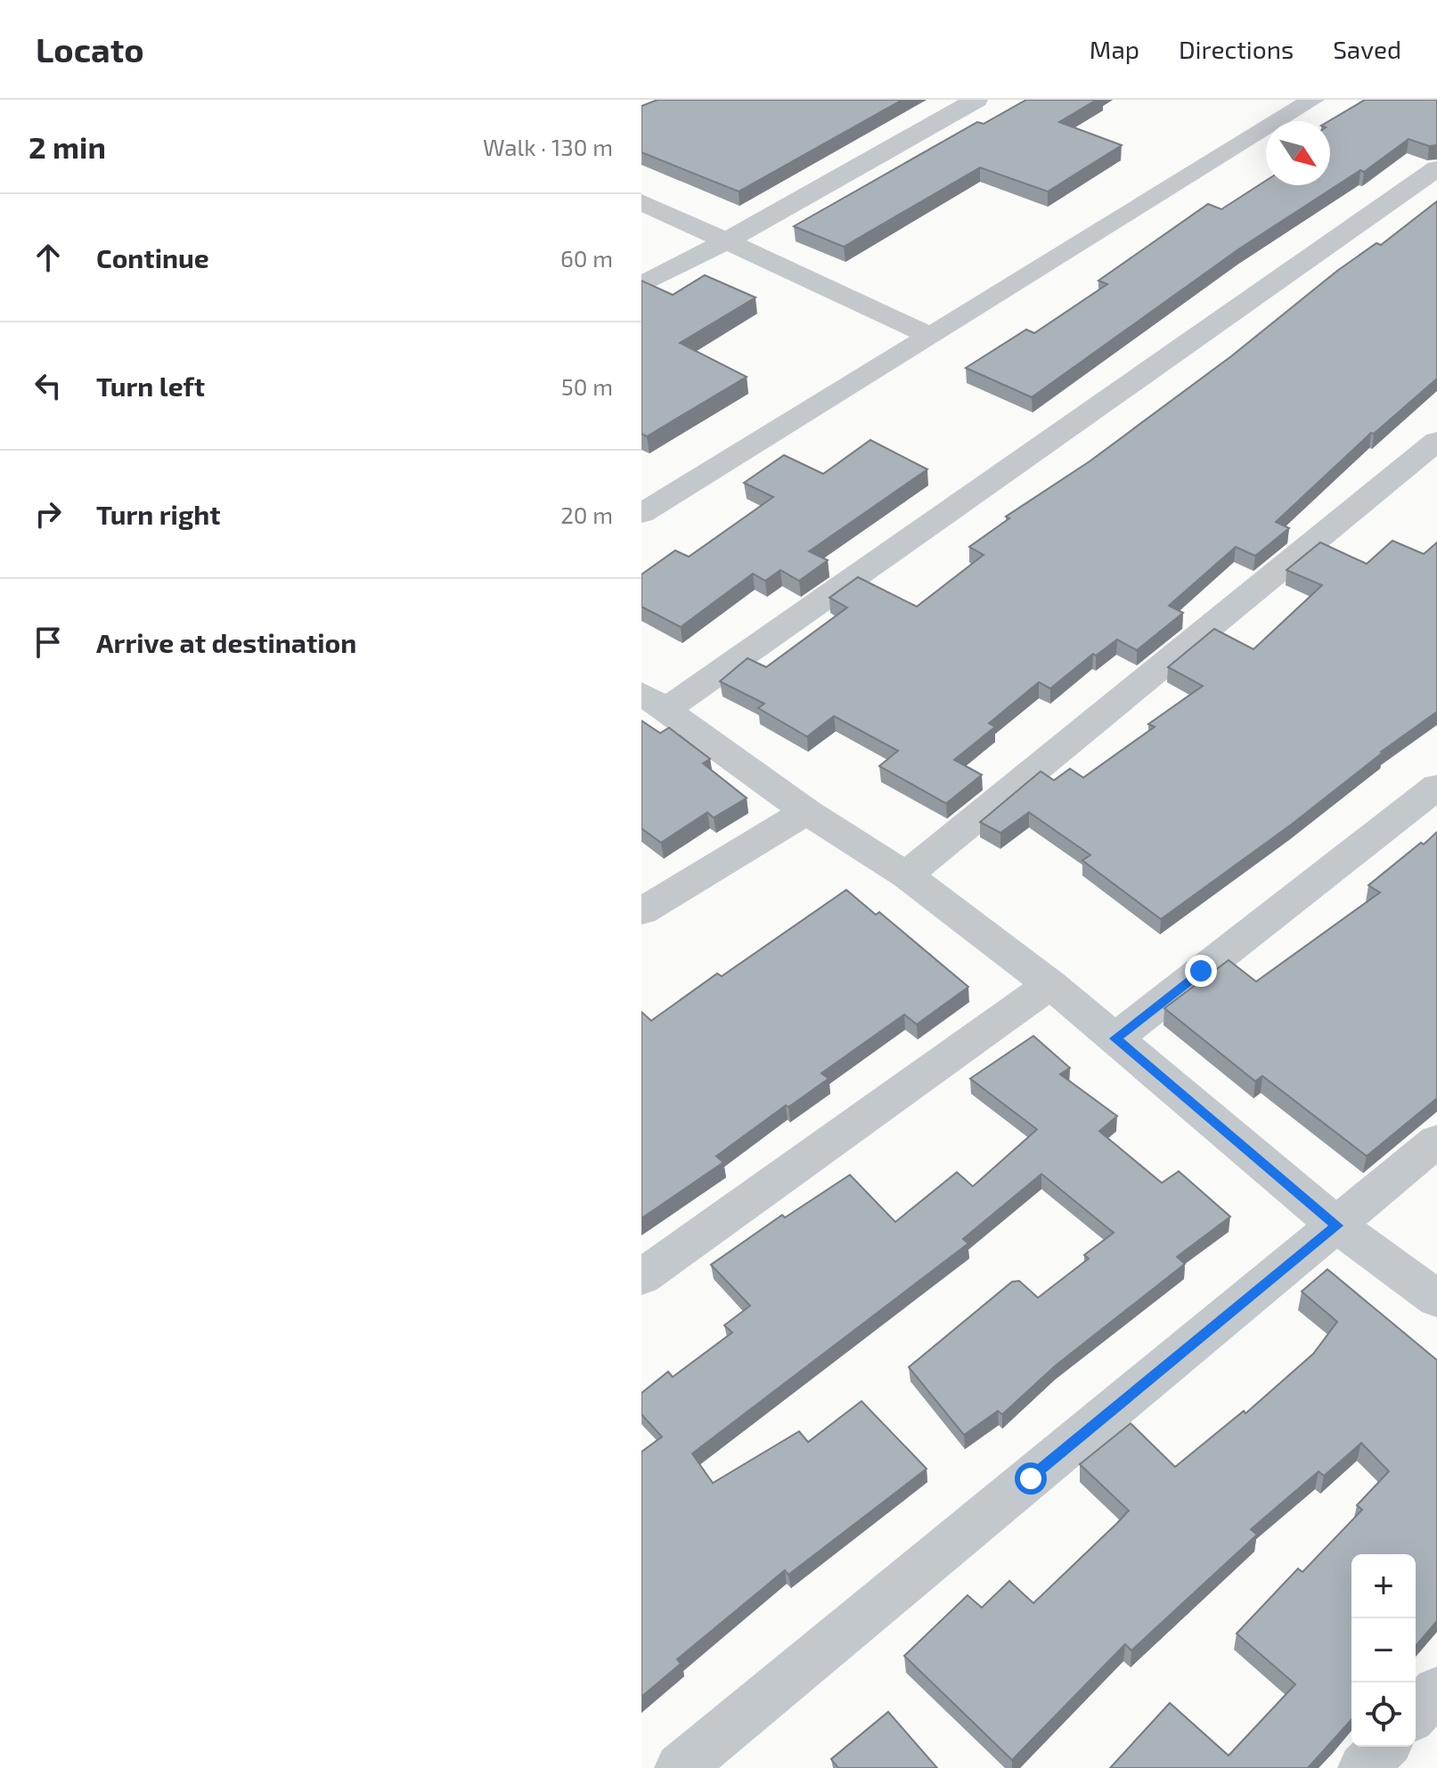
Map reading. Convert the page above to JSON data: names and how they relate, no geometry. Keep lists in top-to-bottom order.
{
  "north": "bottom right",
  "page": {
    "header": "Locato",
    "nav": ["Map", "Directions", "Saved"],
    "heading": ["2 min", "Walk · 130 m"],
    "list": [
      ["Continue", "60 m"],
      ["Turn left", "50 m"],
      ["Turn right", "20 m"],
      "Arrive at destination"
    ],
    "map_buttons": ["+", "−"]
  }
}
